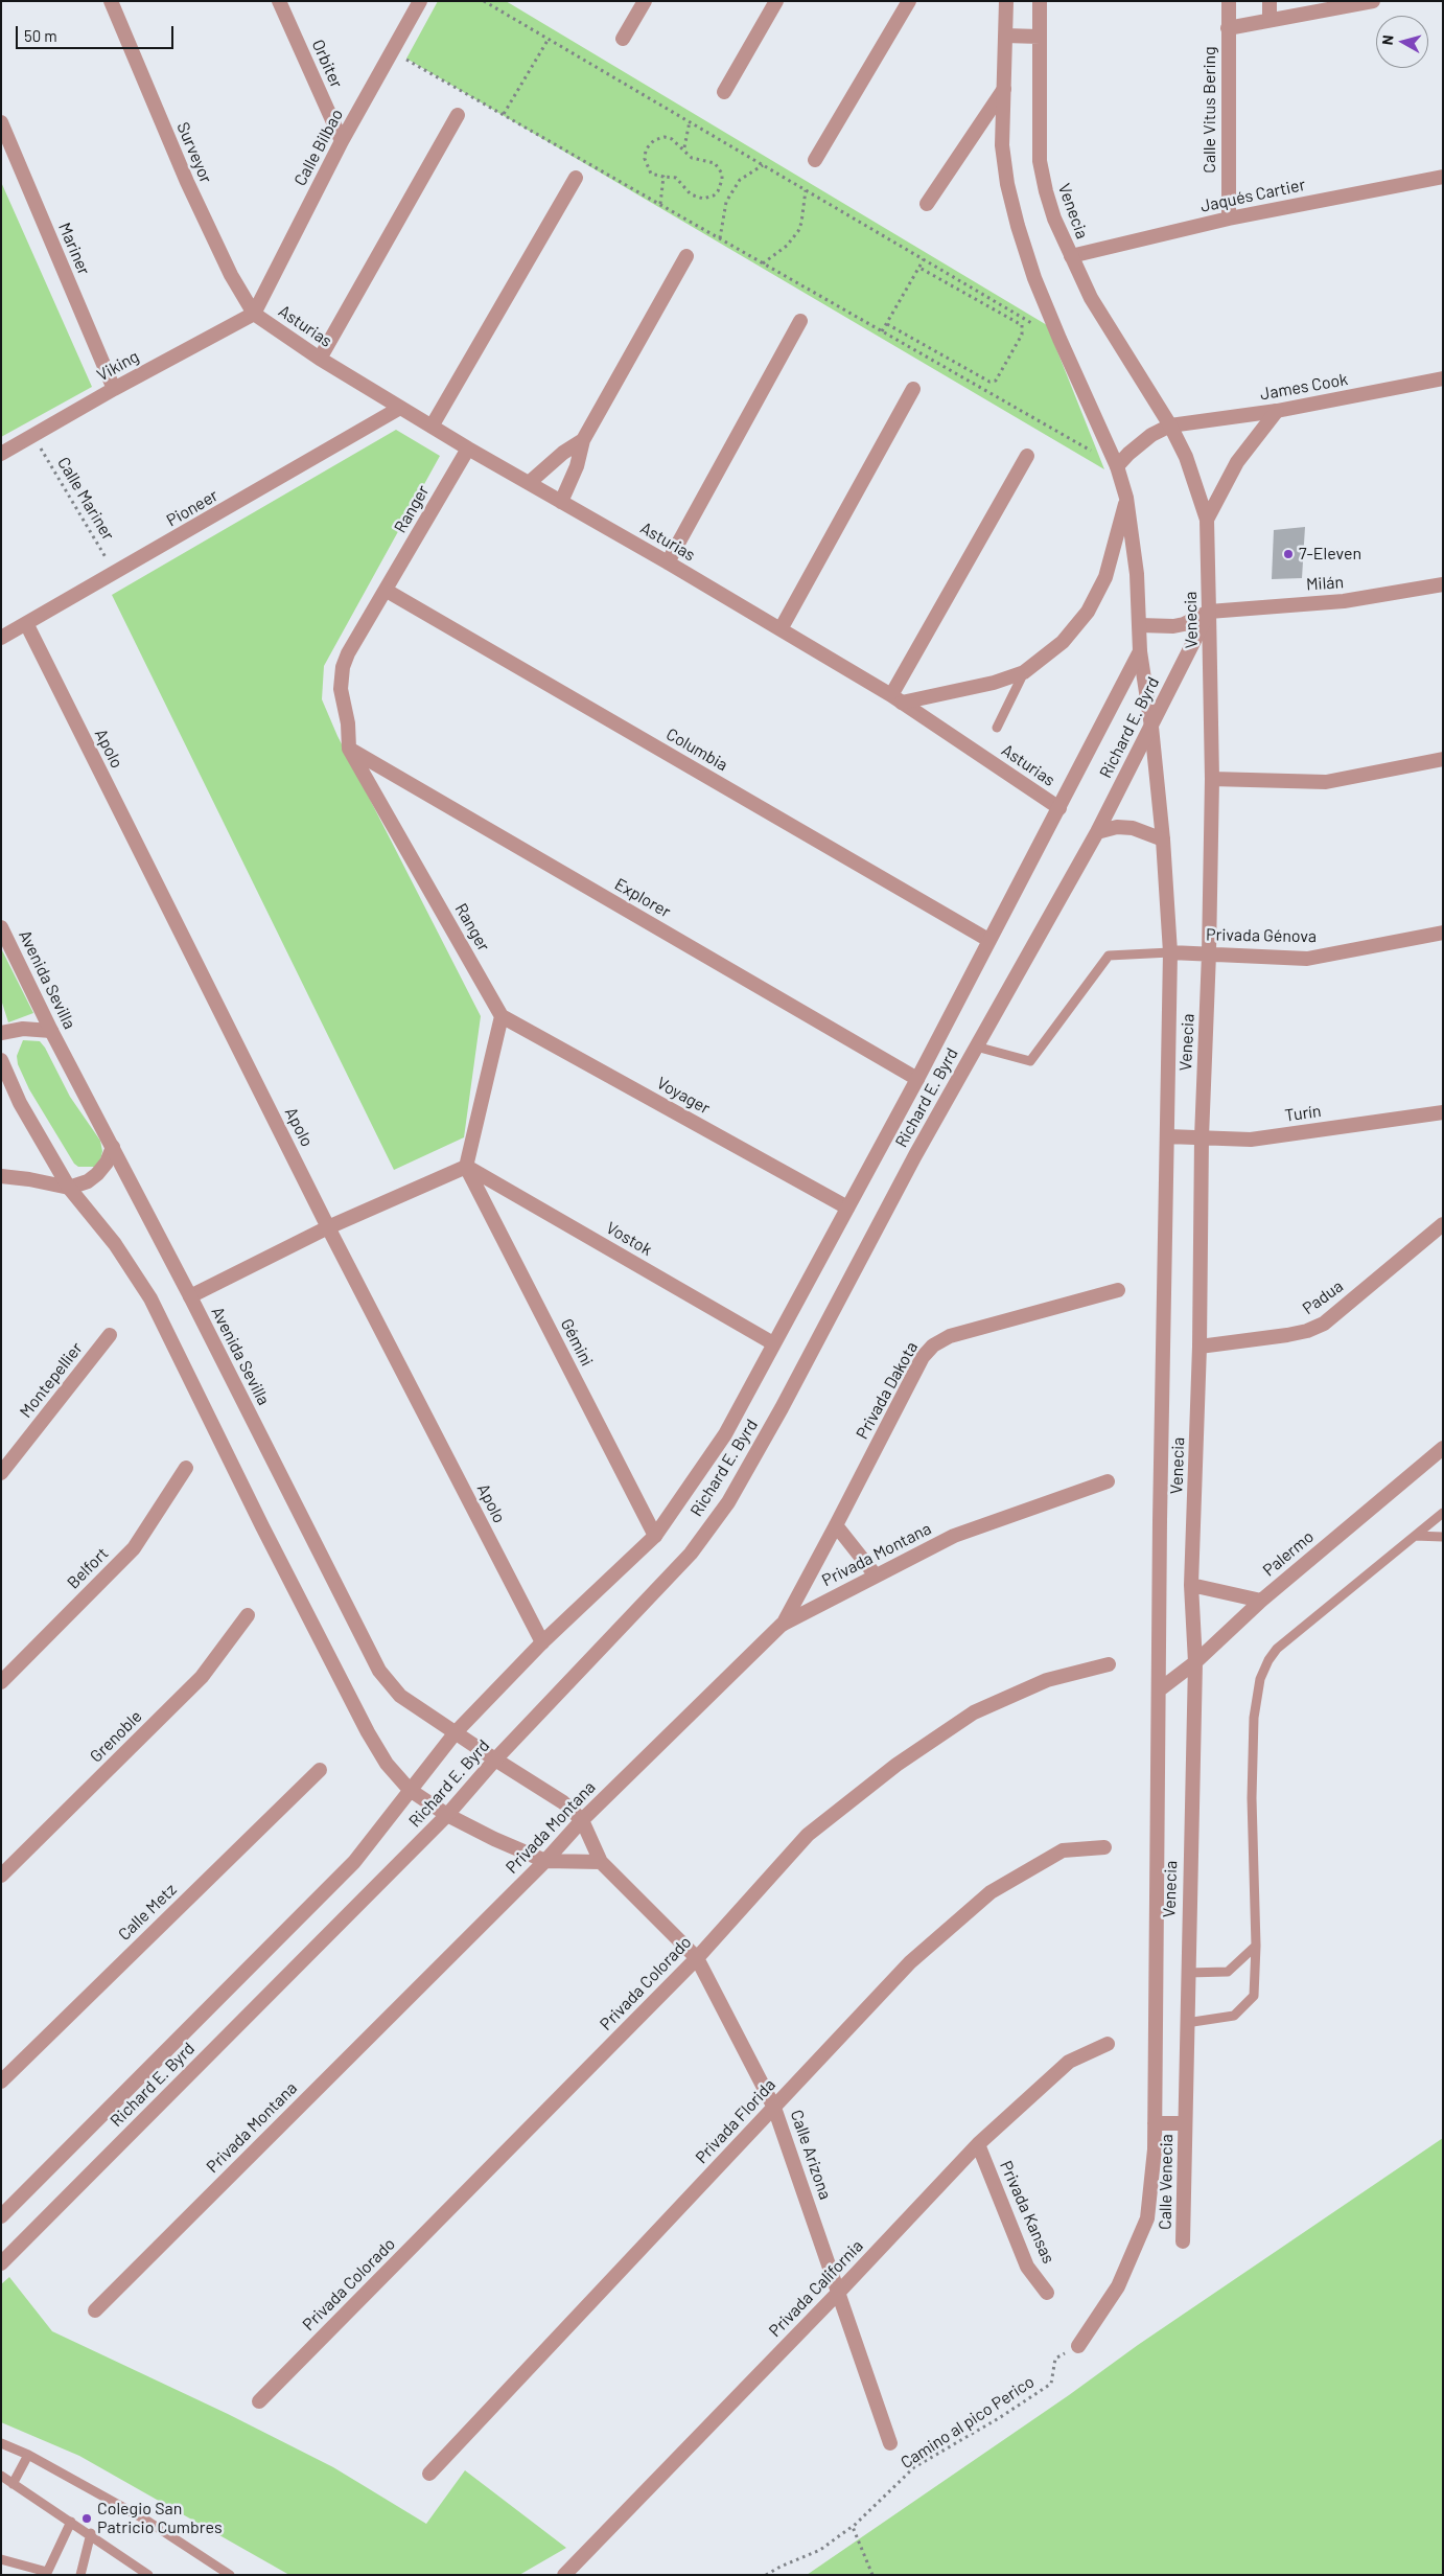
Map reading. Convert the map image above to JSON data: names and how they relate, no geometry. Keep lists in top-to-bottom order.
{
  "streets": {
    "street": [
      "Orbiter",
      "Calle Vitus Bering",
      "Calle Bilbao",
      "Surveyor",
      "Jaqués Cartier",
      "Venecia",
      "Mariner",
      "Asturias",
      "Viking",
      "James Cook",
      "Pioneer",
      "Ranger",
      "Milán",
      "Richard E. Byrd",
      "Apolo",
      "Columbia",
      "Explorer",
      "Privada Génova",
      "Avenida Sevilla",
      "Voyager",
      "Turín",
      "Vostok",
      "Padua",
      "Gémini",
      "Montepellier",
      "Privada Dakota",
      "Palermo",
      "Privada Montana",
      "Belfort",
      "Grenoble",
      "Calle Metz",
      "Privada Colorado",
      "Privada Florida",
      "Calle Arizona",
      "Calle Venecia",
      "Privada Kansas",
      "Privada California"
    ],
    "path": ["Calle Mariner", "Camino al pico Perico"]
  },
  "crossings": [
    ["Orbiter", "Calle Bilbao"],
    ["Calle Vitus Bering", "Jaqués Cartier"],
    ["Calle Bilbao", "Surveyor"],
    ["Calle Bilbao", "Asturias"],
    ["Calle Bilbao", "Viking"],
    ["Surveyor", "Asturias"],
    ["Surveyor", "Viking"],
    ["Jaqués Cartier", "Venecia"],
    ["Venecia", "James Cook"],
    ["Venecia", "Milán"],
    ["Venecia", "Richard E. Byrd"],
    ["Venecia", "Privada Génova"],
    ["Venecia", "Turín"],
    ["Venecia", "Padua"],
    ["Venecia", "Palermo"],
    ["Venecia", "Calle Venecia"],
    ["Mariner", "Viking"],
    ["Asturias", "Viking"],
    ["Asturias", "Pioneer"],
    ["Asturias", "Ranger"],
    ["Asturias", "Richard E. Byrd"],
    ["Viking", "Calle Mariner"],
    ["Calle Mariner", "Pioneer"],
    ["Pioneer", "Apolo"],
    ["Ranger", "Columbia"],
    ["Ranger", "Explorer"],
    ["Ranger", "Voyager"],
    ["Milán", "Richard E. Byrd"],
    ["Richard E. Byrd", "Apolo"],
    ["Richard E. Byrd", "Columbia"],
    ["Richard E. Byrd", "Explorer"],
    ["Richard E. Byrd", "Avenida Sevilla"],
    ["Richard E. Byrd", "Voyager"],
    ["Richard E. Byrd", "Vostok"],
    ["Richard E. Byrd", "Gémini"],
    ["Richard E. Byrd", "Calle Arizona"],
    ["Avenida Sevilla", "Calle Arizona"],
    ["Vostok", "Gémini"],
    ["Privada Dakota", "Privada Montana"],
    ["Privada Montana", "Calle Arizona"],
    ["Privada Colorado", "Calle Arizona"],
    ["Privada Florida", "Calle Arizona"],
    ["Calle Arizona", "Privada California"],
    ["Calle Venecia", "Camino al pico Perico"],
    ["Privada Kansas", "Privada California"]
  ],
  "places": ["7-Eleven", "Colegio San Patricio Cumbres"],
  "scale_bar": "50 m",
  "north": "left"
}
